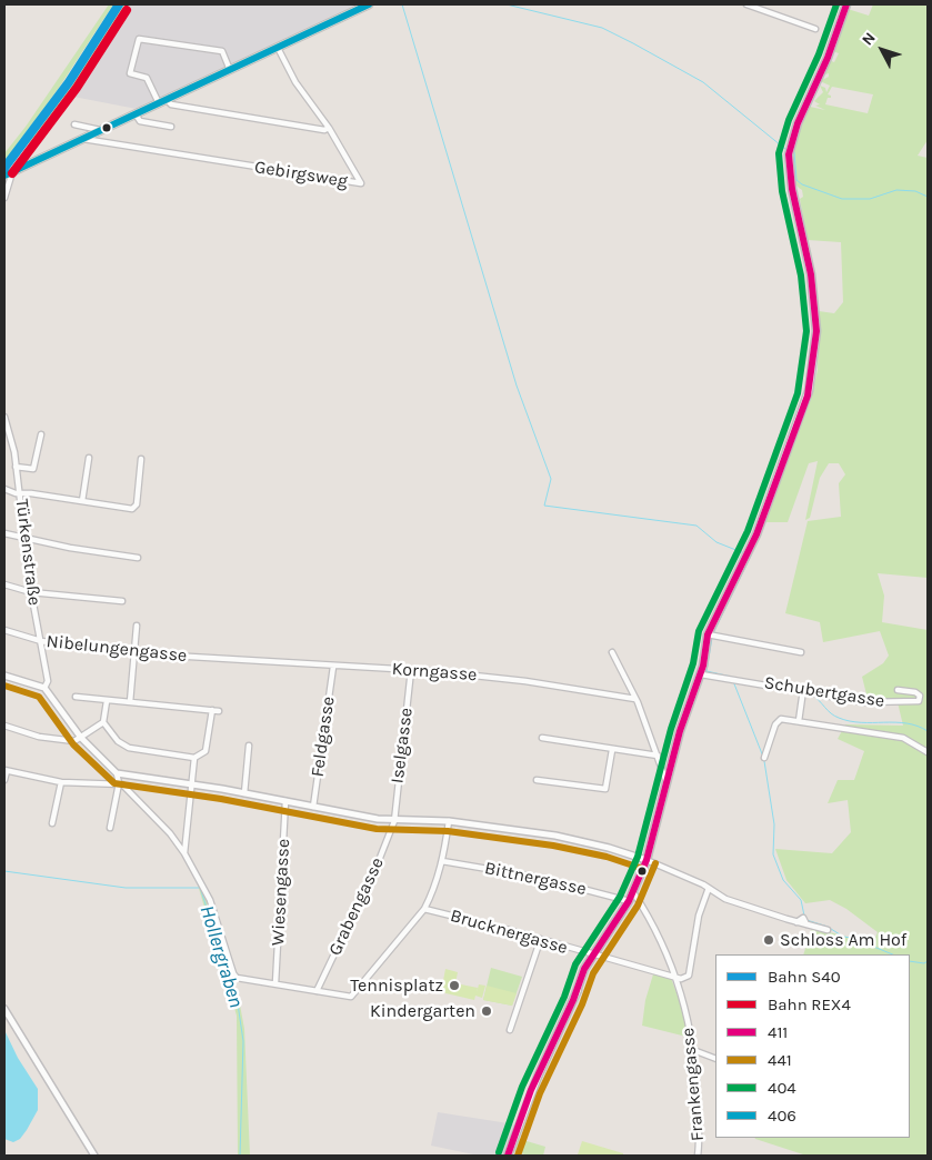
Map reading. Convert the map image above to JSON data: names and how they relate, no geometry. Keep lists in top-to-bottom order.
{
  "streets": {
    "street": [
      "Gebirgsweg",
      "Türkenstraße",
      "Nibelungengasse",
      "Korngasse",
      "Schubertgasse",
      "Feldgasse",
      "Iselgasse",
      "Bittnergasse",
      "Wiesengasse",
      "Grabengasse",
      "Brucknergasse",
      "Frankengasse"
    ]
  },
  "crossings": [
    ["Türkenstraße", "Nibelungengasse"],
    ["Nibelungengasse", "Korngasse"],
    ["Korngasse", "Feldgasse"],
    ["Korngasse", "Iselgasse"],
    ["Iselgasse", "Grabengasse"],
    ["Brucknergasse", "Frankengasse"]
  ],
  "water": ["Hollergraben"],
  "places": ["Schloss Am Hof", "Tennisplatz", "Kindergarten"],
  "lines": [
    "rail line S40",
    "transit line 411",
    "transit line 404",
    "transit line 406",
    "rail line REX4",
    "transit line 441"
  ],
  "legend": [
    "Bahn S40",
    "Bahn REX4",
    "411",
    "441",
    "404",
    "406"
  ],
  "north": "top left"
}
